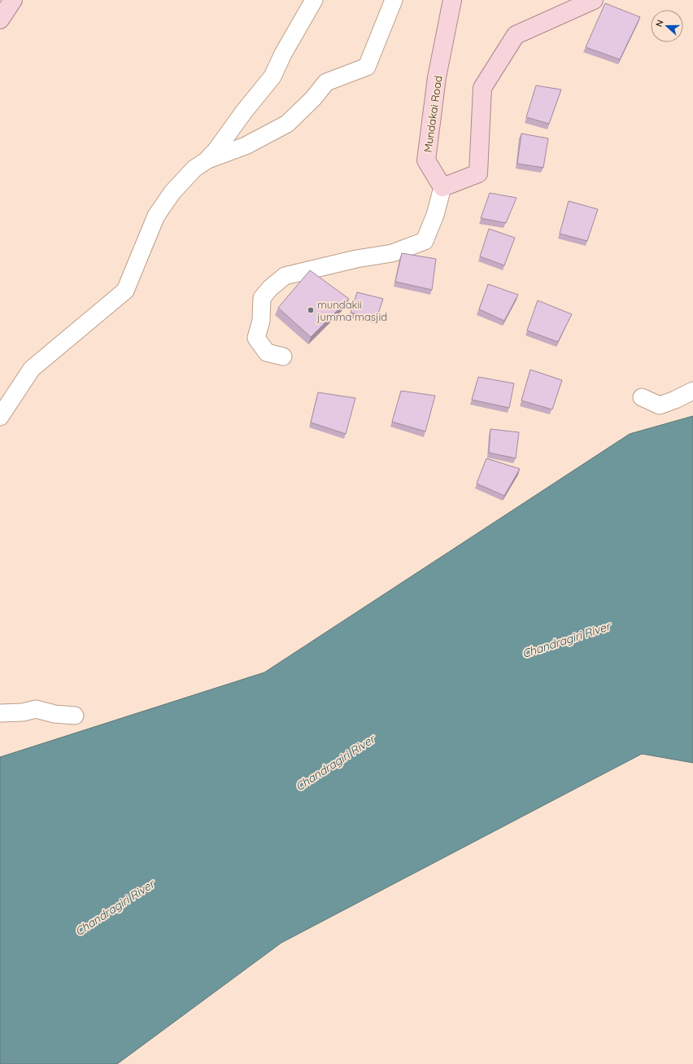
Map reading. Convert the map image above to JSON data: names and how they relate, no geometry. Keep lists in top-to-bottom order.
{
  "streets": {
    "main road": ["Mundakai Road"]
  },
  "water": ["Chandragiri River"],
  "places": ["mundakii jumma masjid"],
  "north": "left"
}
